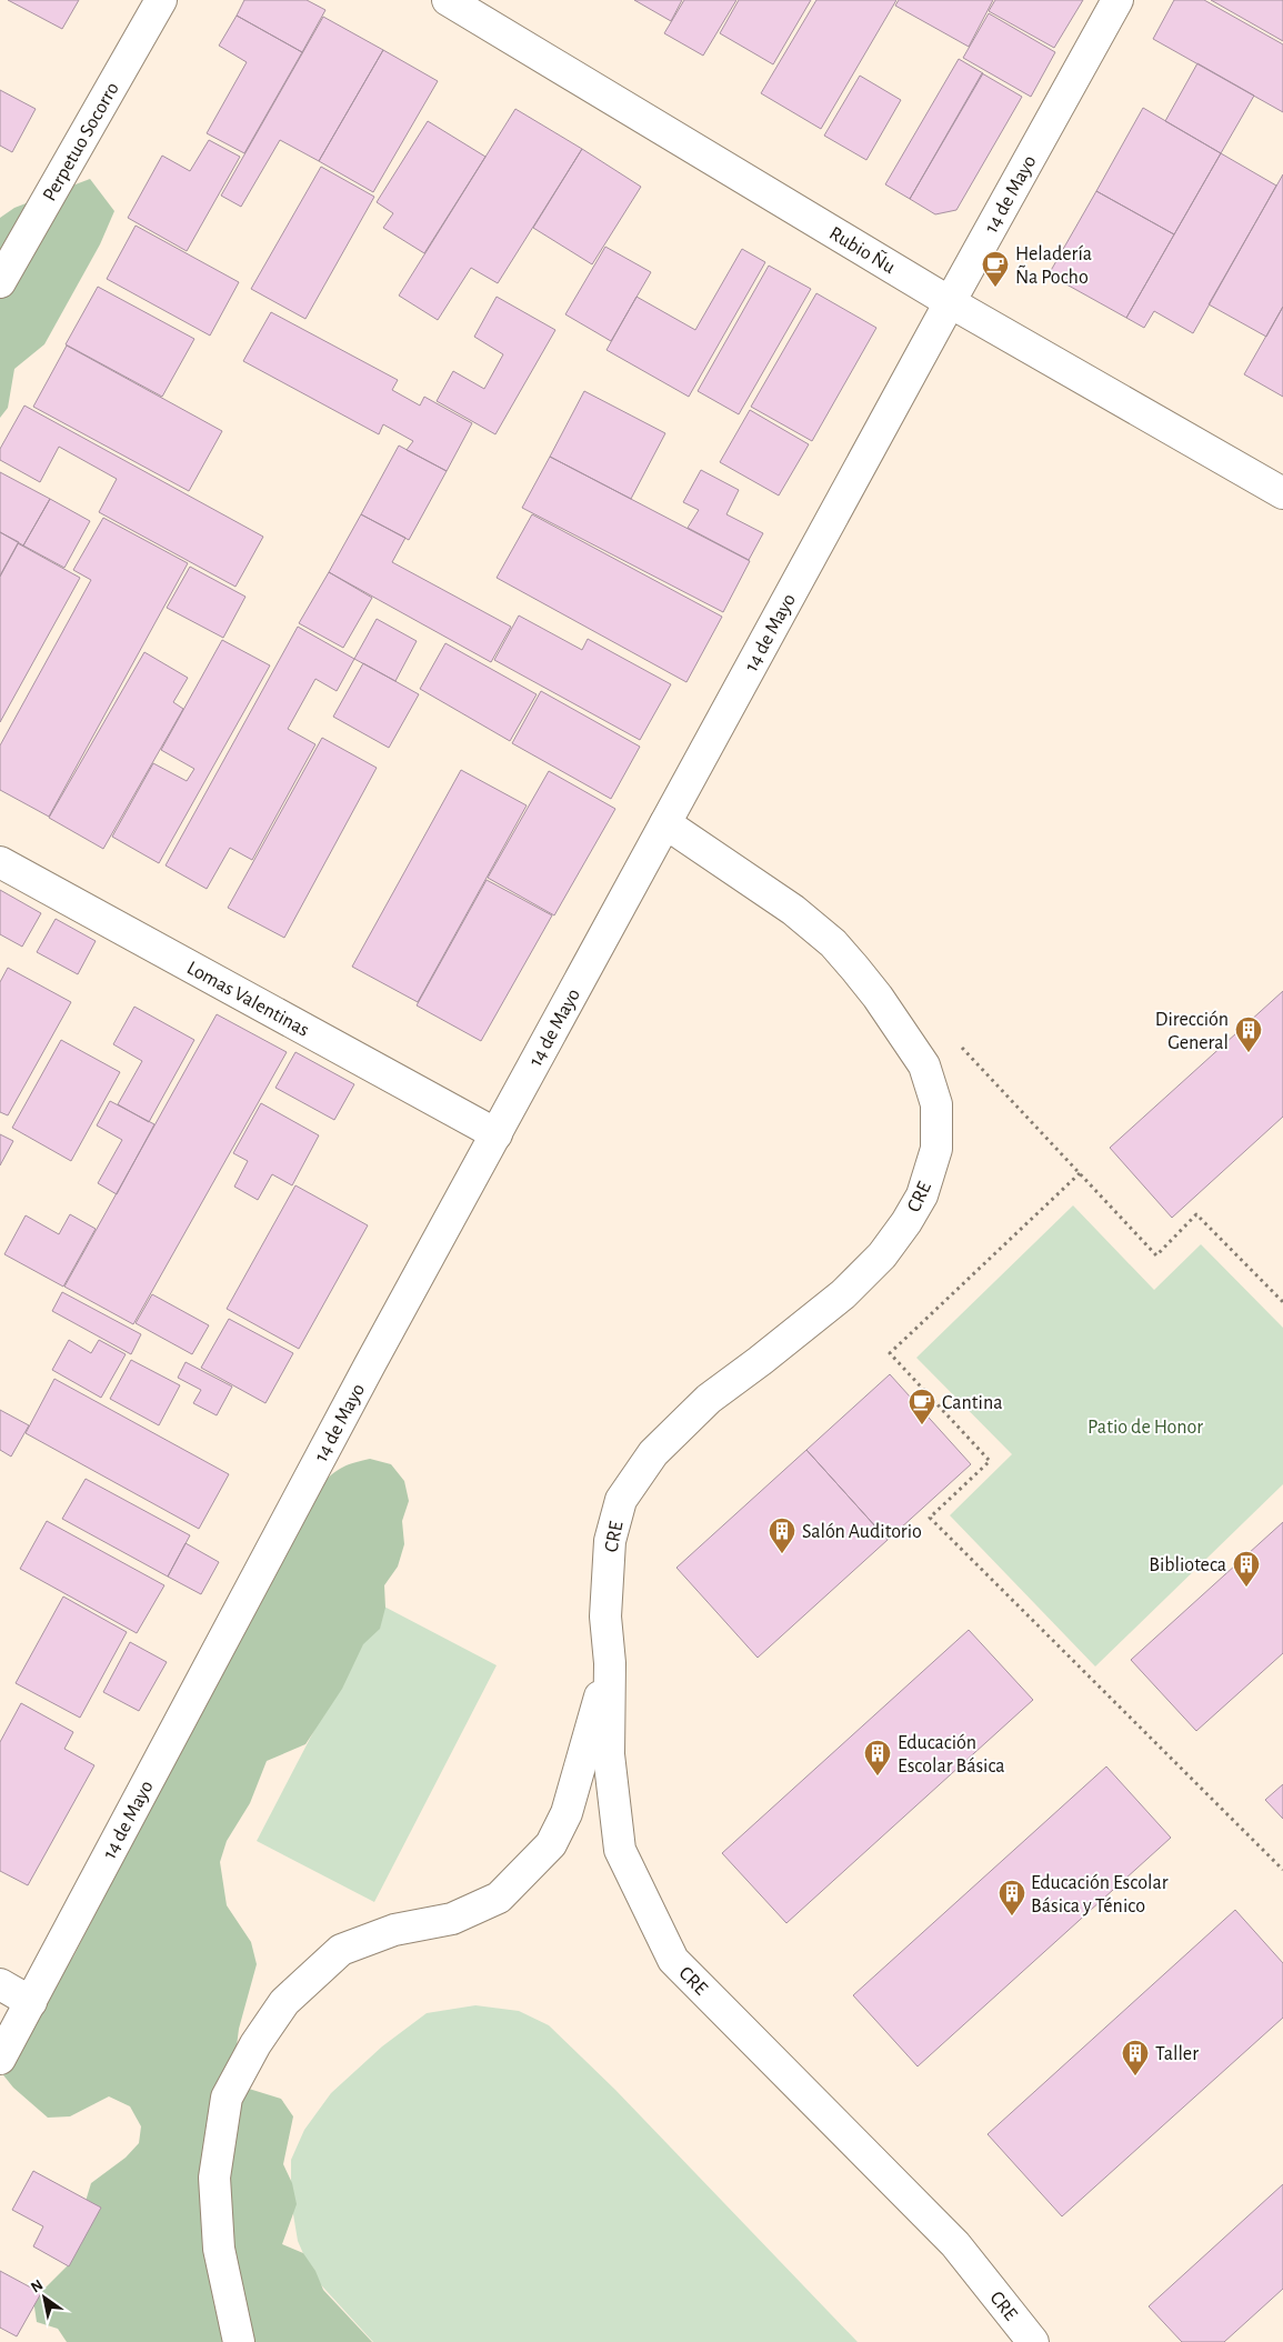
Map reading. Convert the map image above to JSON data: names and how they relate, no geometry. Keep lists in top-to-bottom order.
{
  "streets": {
    "street": [
      "Perpetuo Socorro",
      "14 de Mayo",
      "Rubio Ñu",
      "Lomas Valentinas",
      "CRE"
    ]
  },
  "crossings": [
    ["14 de Mayo", "Rubio Ñu"],
    ["14 de Mayo", "Lomas Valentinas"],
    ["14 de Mayo", "CRE"]
  ],
  "parks": ["Patio de Honor"],
  "places": {
    "cafe": ["Heladería Ña Pocho", "Cantina"],
    "building": [
      "Dirección General",
      "Salón Auditorio",
      "Biblioteca",
      "Educación Escolar Básica",
      "Educación Escolar Básica y Ténico",
      "Taller"
    ]
  },
  "north": "top left"
}
